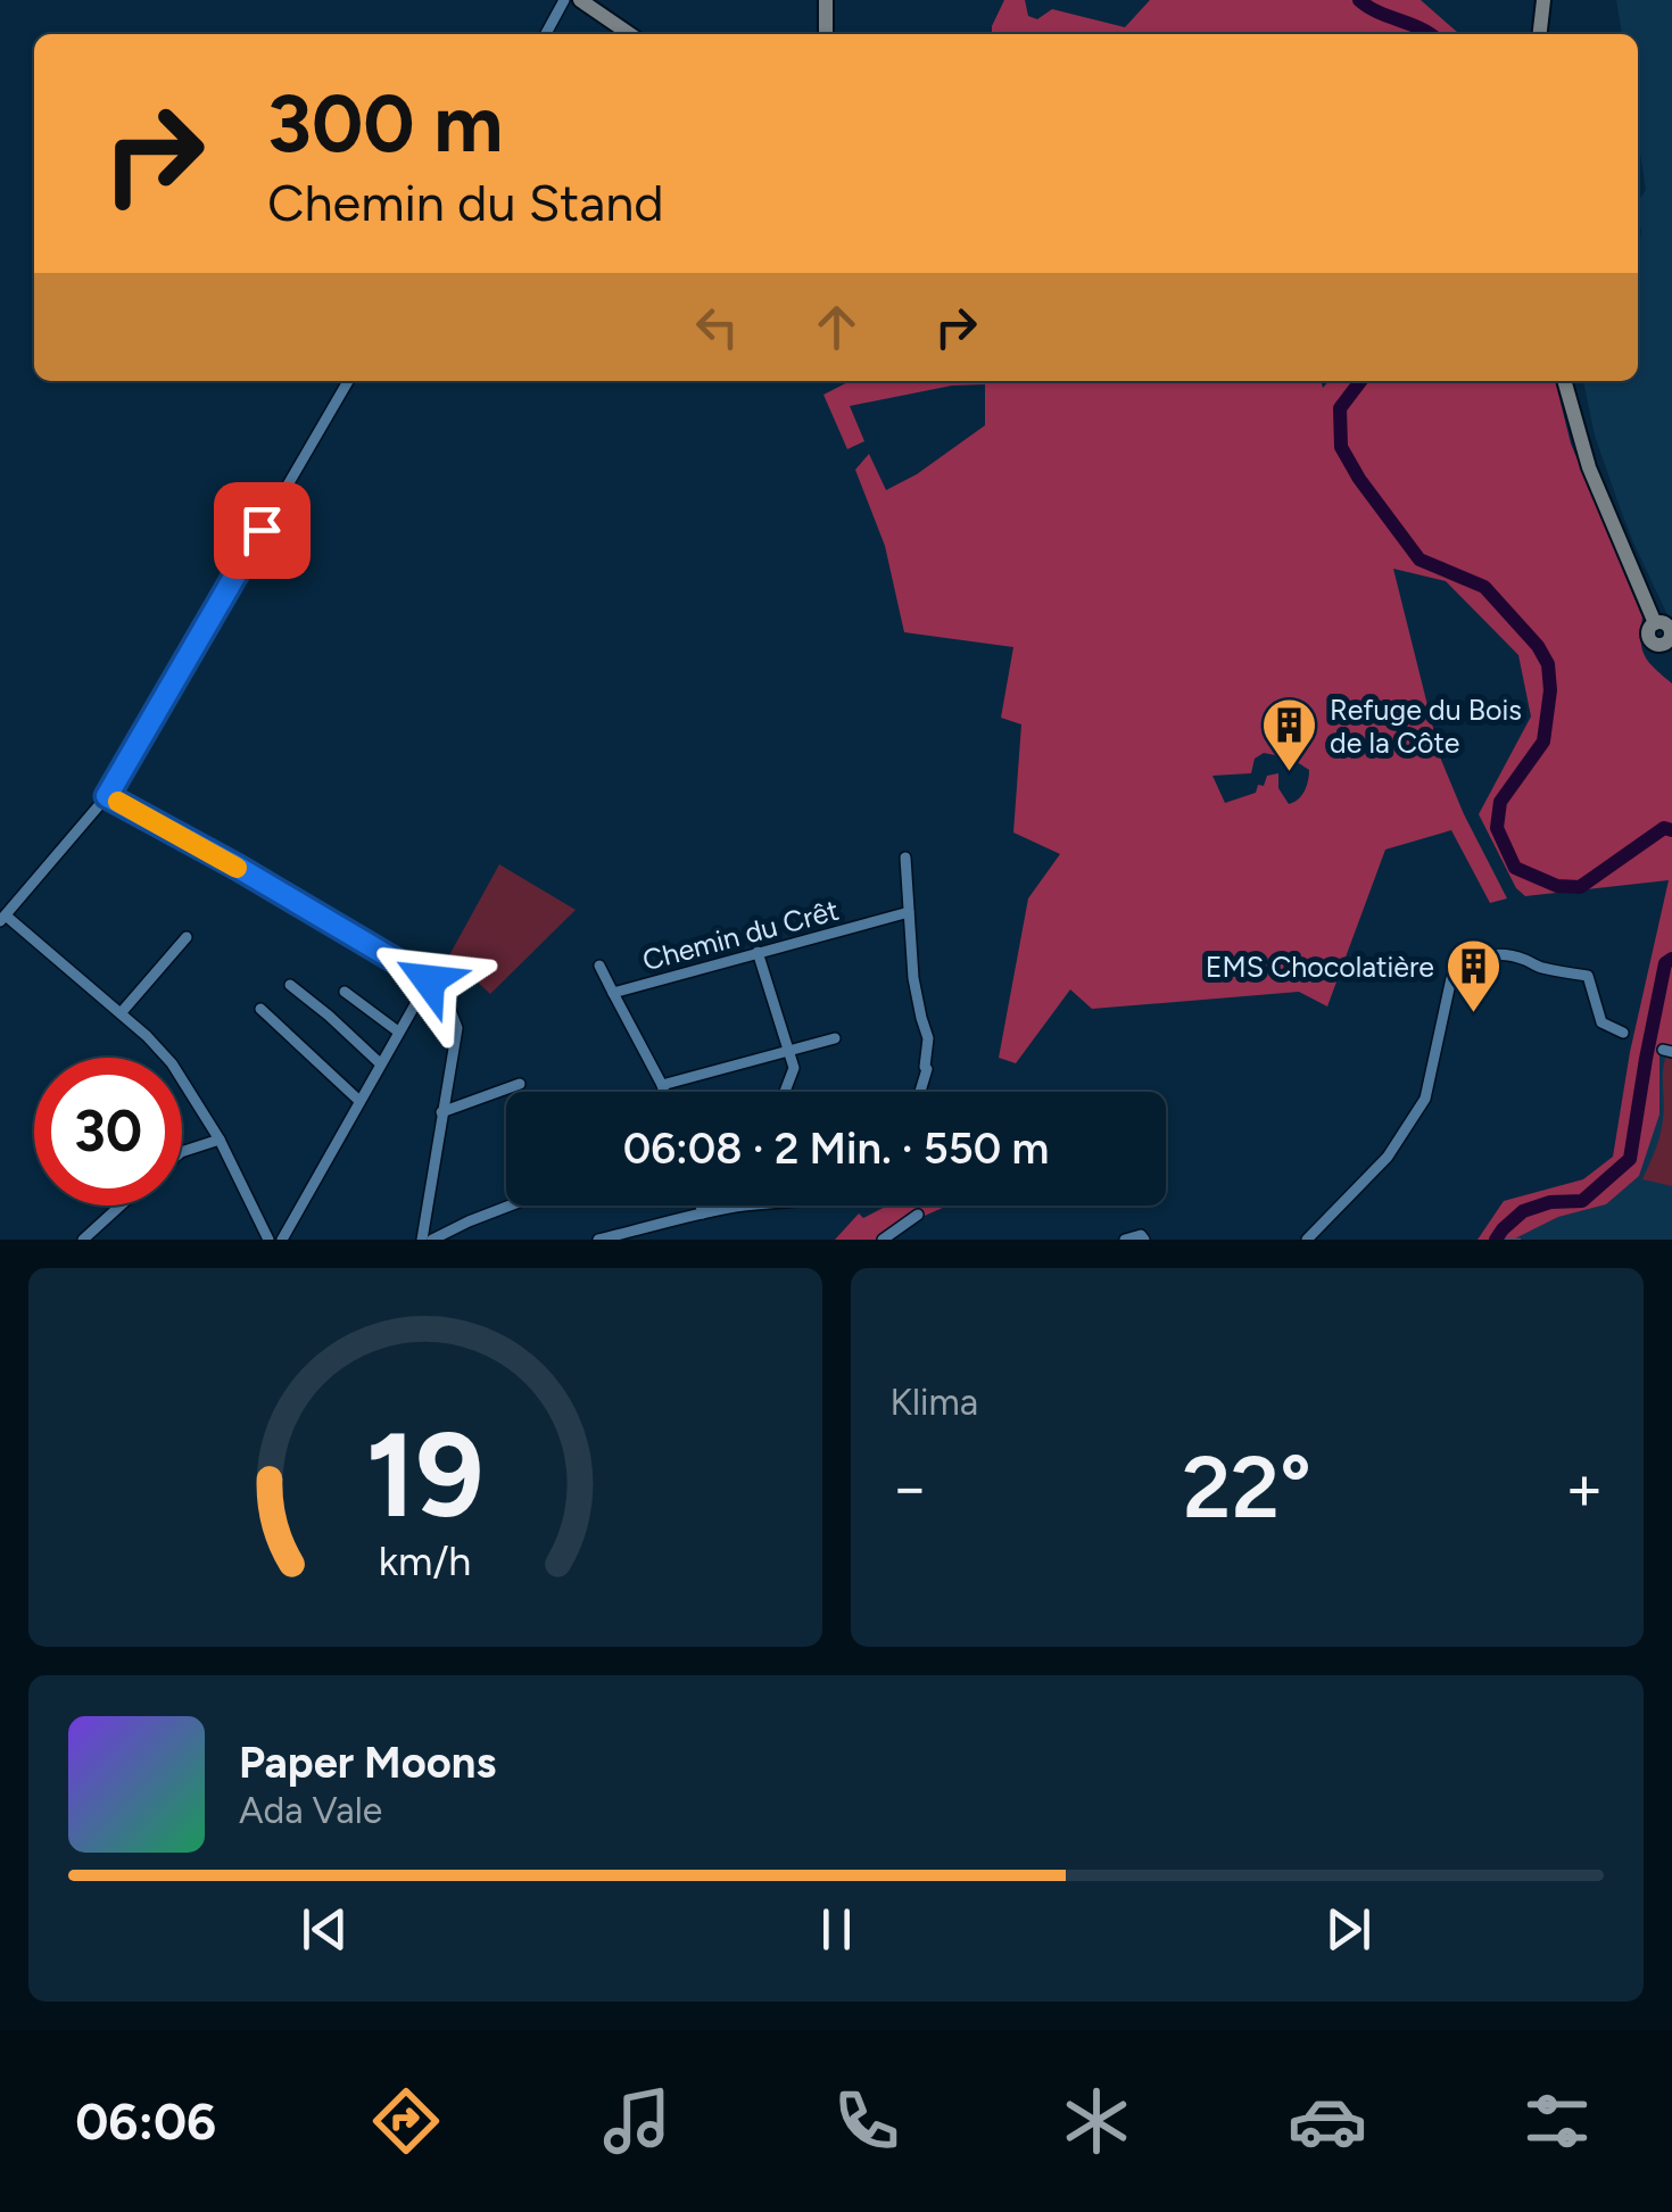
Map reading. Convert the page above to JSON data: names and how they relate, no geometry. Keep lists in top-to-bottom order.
{
  "streets": {
    "street": ["Chemin du Crêt"]
  },
  "places": {
    "building": ["Refuge du Bois de la Côte", "EMS Chocolatière"]
  },
  "page": {
    "turn": ["300 m", "Chemin du Stand"],
    "limit": "30",
    "trip": "06:08 · 2 Min. · 550 m",
    "tile": "Klima",
    "heat": ["−", "22°", "+"],
    "song": ["Paper Moons", "Ada Vale"],
    "tabs": "06:06",
    "gauge": ["19", "km/h"]
  }
}
